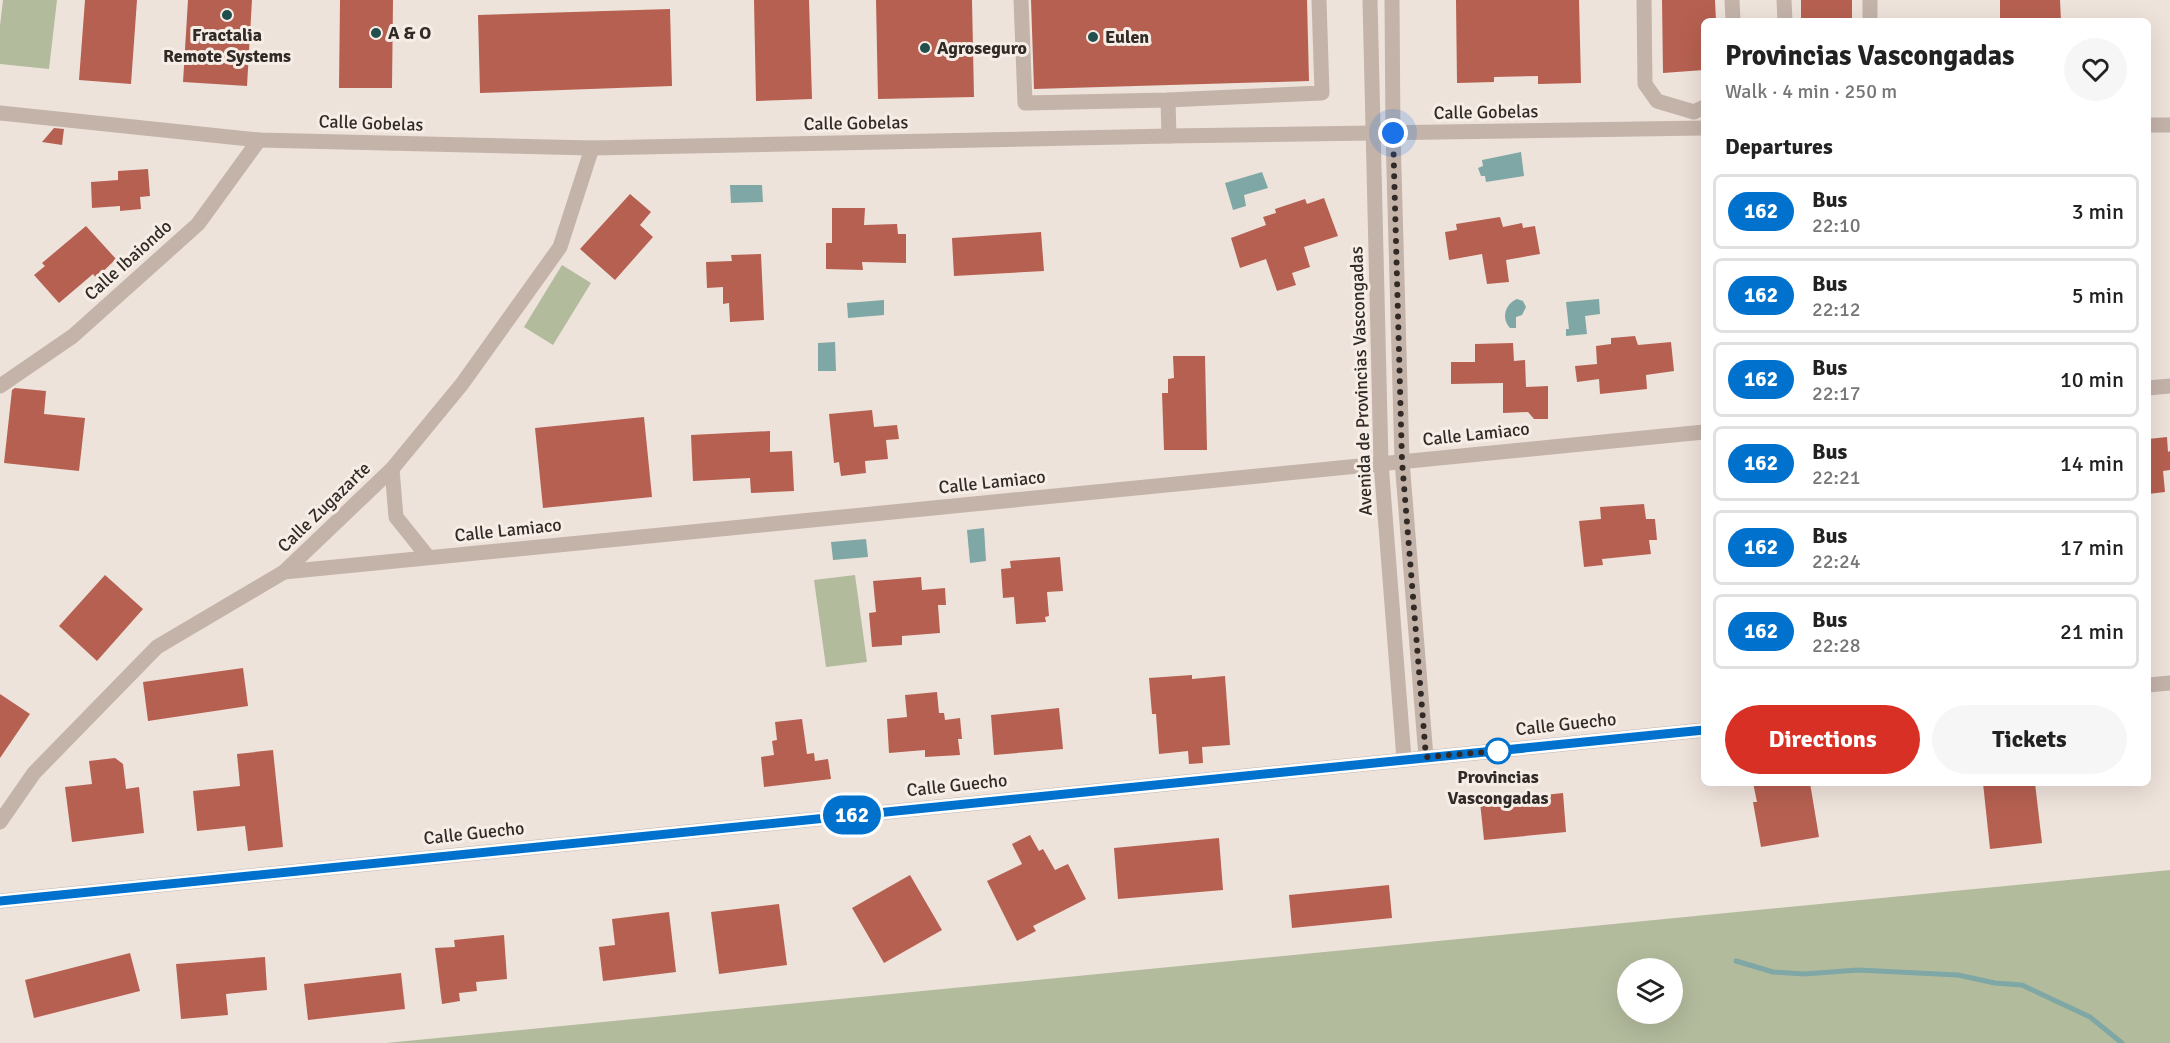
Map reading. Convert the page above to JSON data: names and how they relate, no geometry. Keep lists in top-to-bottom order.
{
  "streets": {
    "street": [
      "Calle Gobelas",
      "Calle Ibaiondo",
      "Avenida de Provincias Vascongadas",
      "Calle Lamiaco",
      "Calle Zugazarte",
      "Calle Guecho"
    ]
  },
  "crossings": [
    ["Calle Gobelas", "Calle Ibaiondo"],
    ["Calle Gobelas", "Avenida de Provincias Vascongadas"],
    ["Calle Gobelas", "Calle Zugazarte"],
    ["Avenida de Provincias Vascongadas", "Calle Lamiaco"],
    ["Avenida de Provincias Vascongadas", "Calle Guecho"],
    ["Calle Lamiaco", "Calle Zugazarte"]
  ],
  "places": [
    "Fractalia Remote Systems",
    "A & O",
    "Eulen",
    "Agroseguro",
    "Provincias Vascongadas"
  ],
  "lines": ["bus line 162"],
  "page": {
    "on_map": "162",
    "heading": [
      ["Provincias Vascongadas", "Walk · 4 min · 250 m"],
      "Departures"
    ],
    "list": [
      {
        "mark": "162",
        "name": "Bus",
        "note": "22:10",
        "value": "3 min"
      },
      {
        "mark": "162",
        "name": "Bus",
        "note": "22:12",
        "value": "5 min"
      },
      {
        "mark": "162",
        "name": "Bus",
        "note": "22:17",
        "value": "10 min"
      },
      {
        "mark": "162",
        "name": "Bus",
        "note": "22:21",
        "value": "14 min"
      },
      {
        "mark": "162",
        "name": "Bus",
        "note": "22:24",
        "value": "17 min"
      },
      {
        "mark": "162",
        "name": "Bus",
        "note": "22:28",
        "value": "21 min"
      }
    ],
    "buttons": ["Directions", "Tickets"]
  }
}
